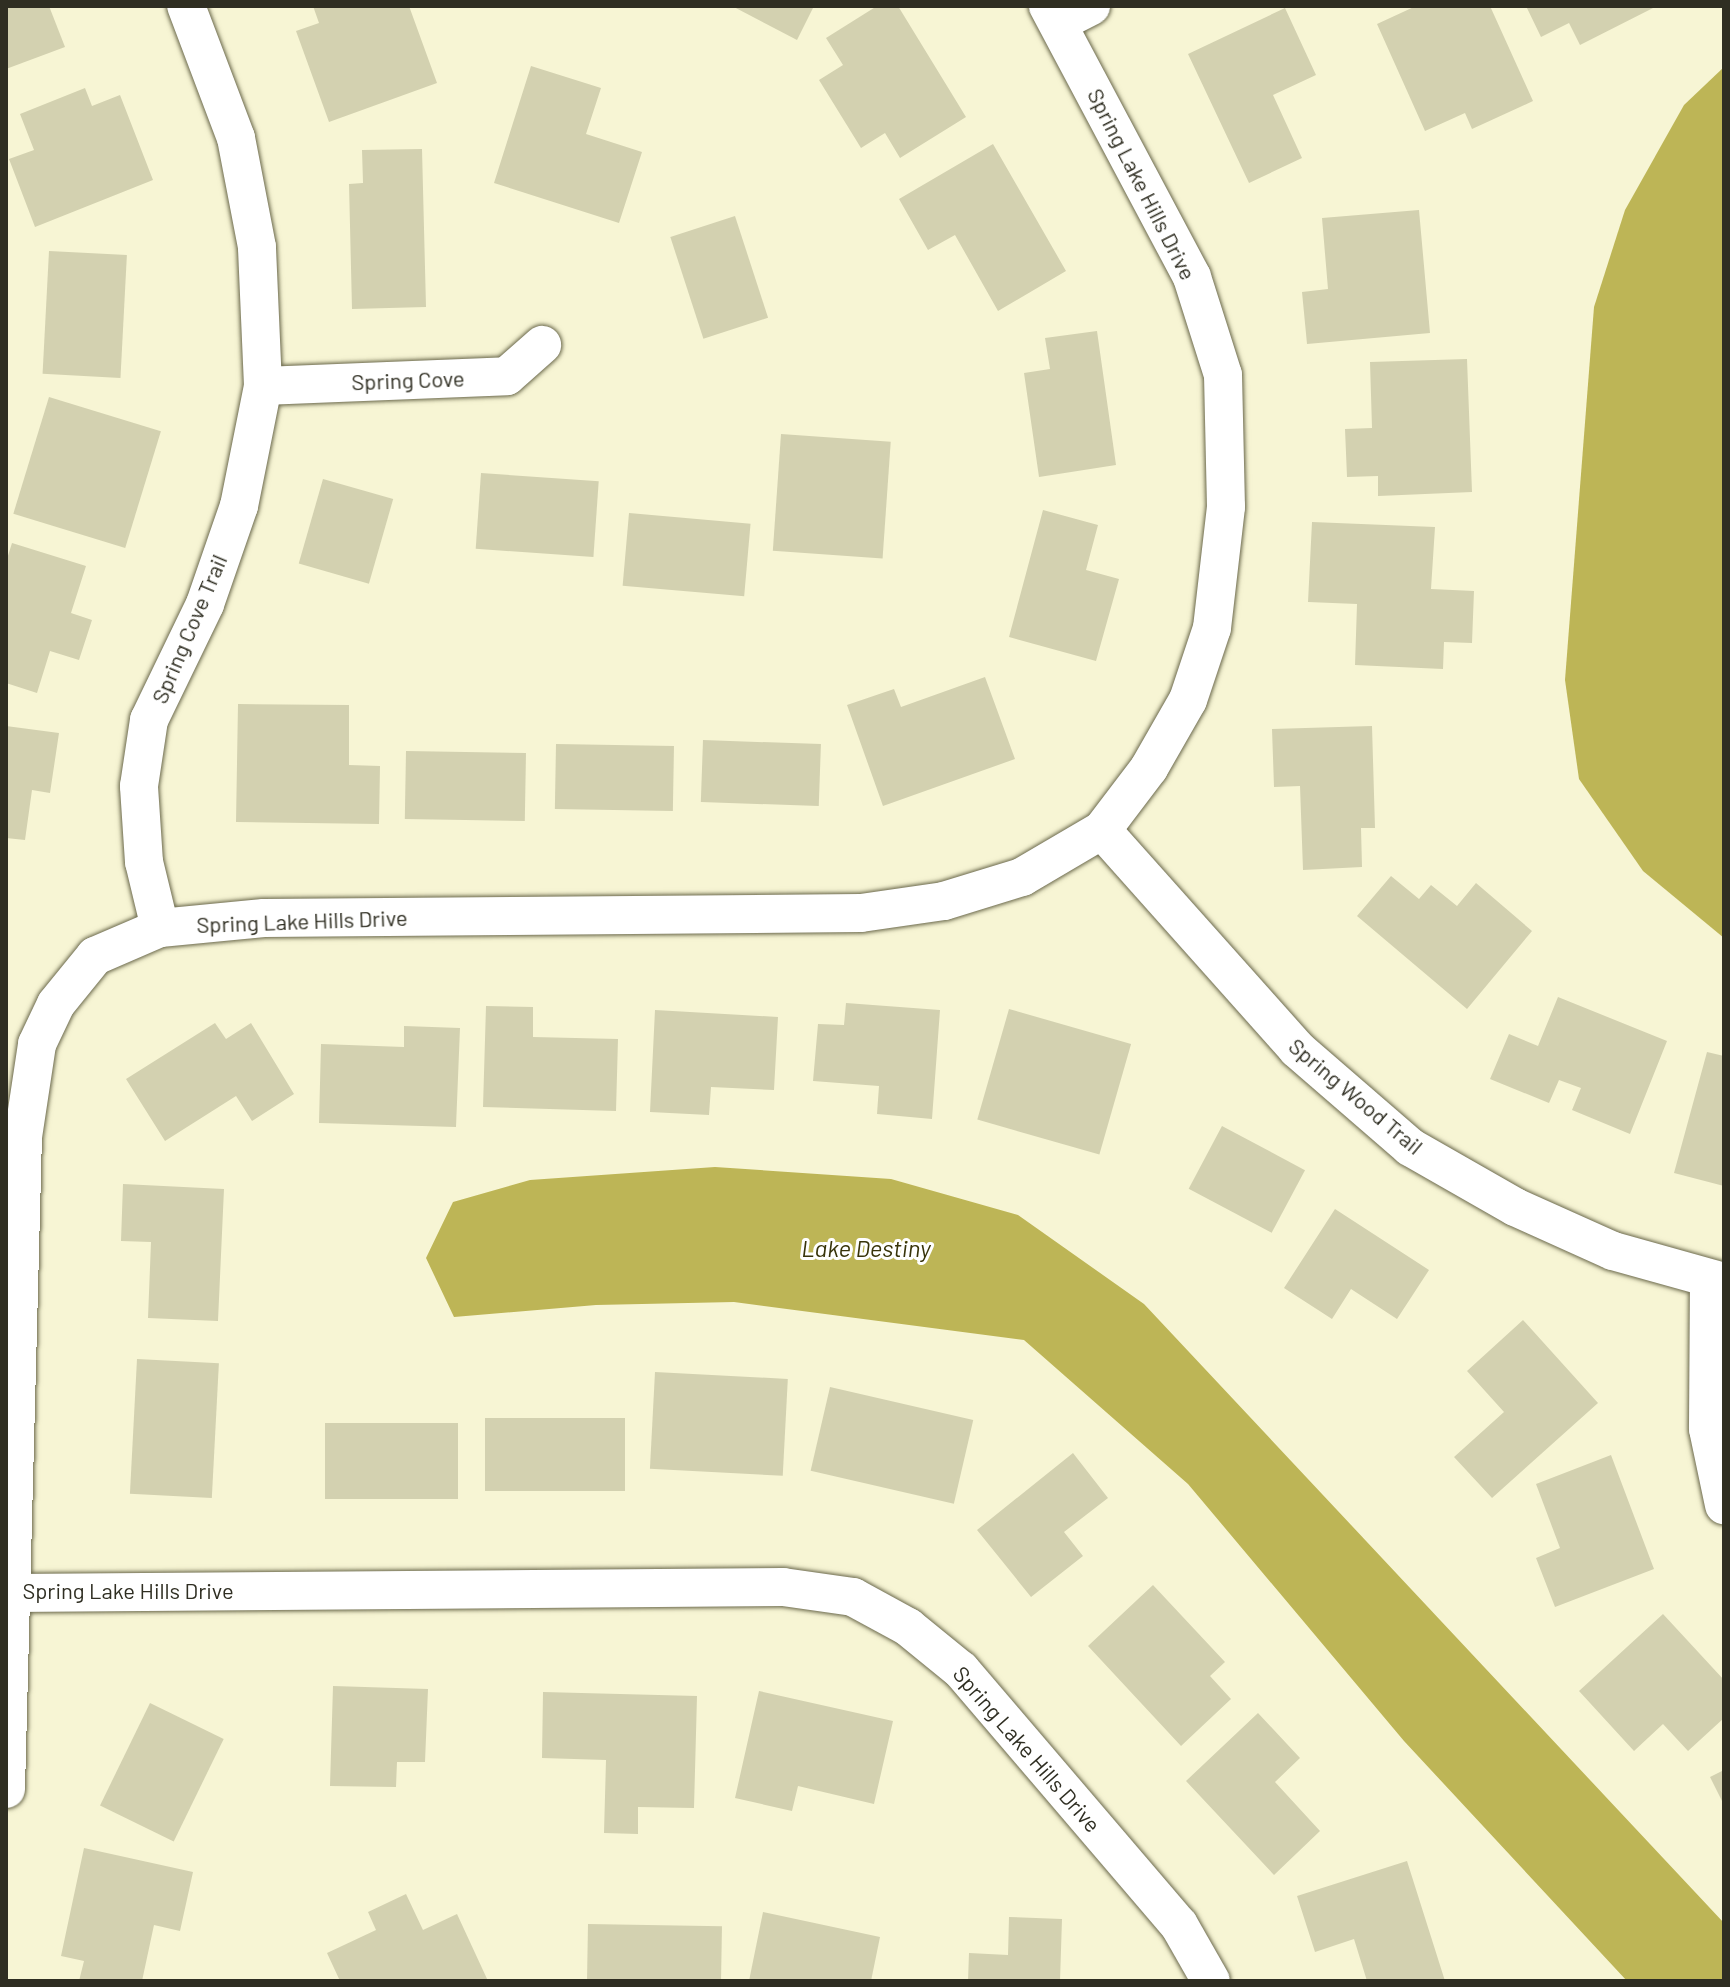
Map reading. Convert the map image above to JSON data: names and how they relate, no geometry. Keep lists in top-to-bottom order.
{
  "streets": {
    "street": [
      "Spring Lake Hills Drive",
      "Spring Cove",
      "Spring Cove Trail",
      "Spring Wood Trail"
    ]
  },
  "crossings": [
    ["Spring Lake Hills Drive", "Spring Cove Trail"],
    ["Spring Lake Hills Drive", "Spring Wood Trail"],
    ["Spring Cove", "Spring Cove Trail"]
  ],
  "water": ["Lake Destiny"]
}
